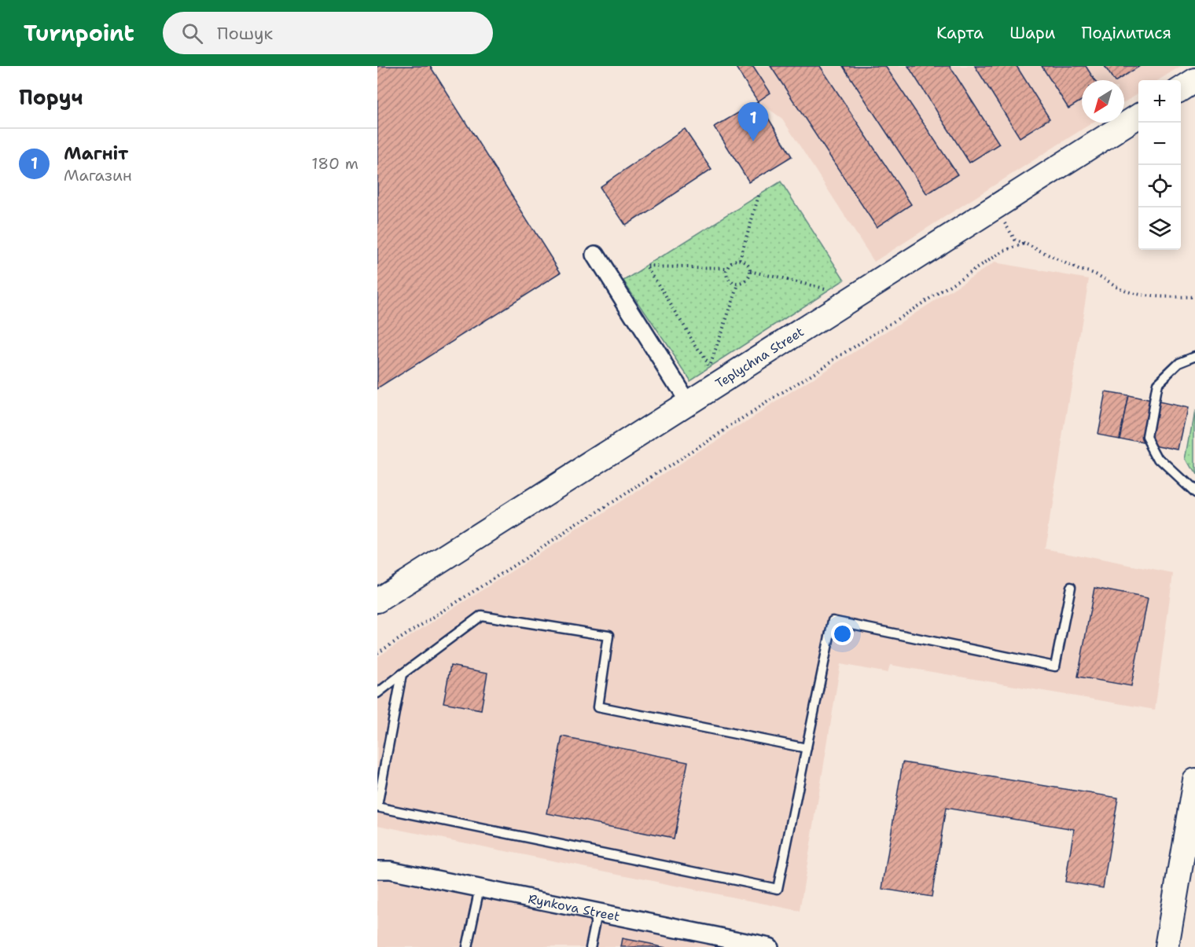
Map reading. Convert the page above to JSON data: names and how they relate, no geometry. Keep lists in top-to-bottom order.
{
  "streets": {
    "street": ["Teplychna Street", "Rynkova Street"]
  },
  "north": "bottom left",
  "page": {
    "header": "Turnpoint",
    "search": "Пошук",
    "nav": ["Карта", "Шари", "Поділитися"],
    "heading": "Поруч",
    "map_buttons": ["+", "−"],
    "pins": "1",
    "list": [
      {
        "mark": "1",
        "name": "Магніт",
        "note": "Магазин",
        "value": "180 m"
      }
    ]
  }
}
